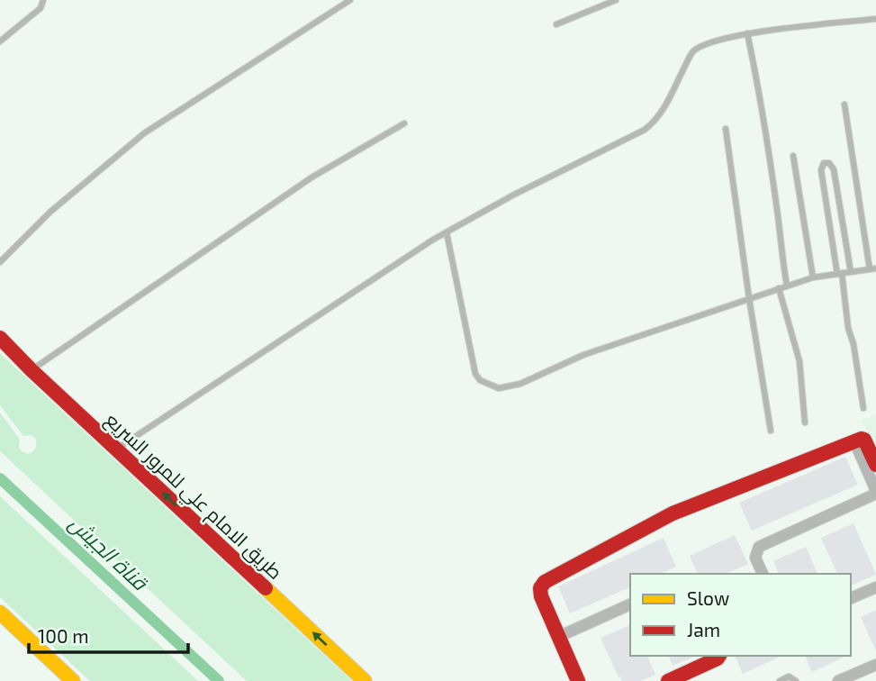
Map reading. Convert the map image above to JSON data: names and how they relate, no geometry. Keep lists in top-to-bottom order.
{
  "streets": {
    "main road": ["طريق الامام علي للمرور السريع"]
  },
  "one_way": ["طريق الامام علي للمرور السريع"],
  "water": ["قناة الجيش"],
  "legend": ["Slow", "Jam"],
  "scale_bar": "100 m"
}
